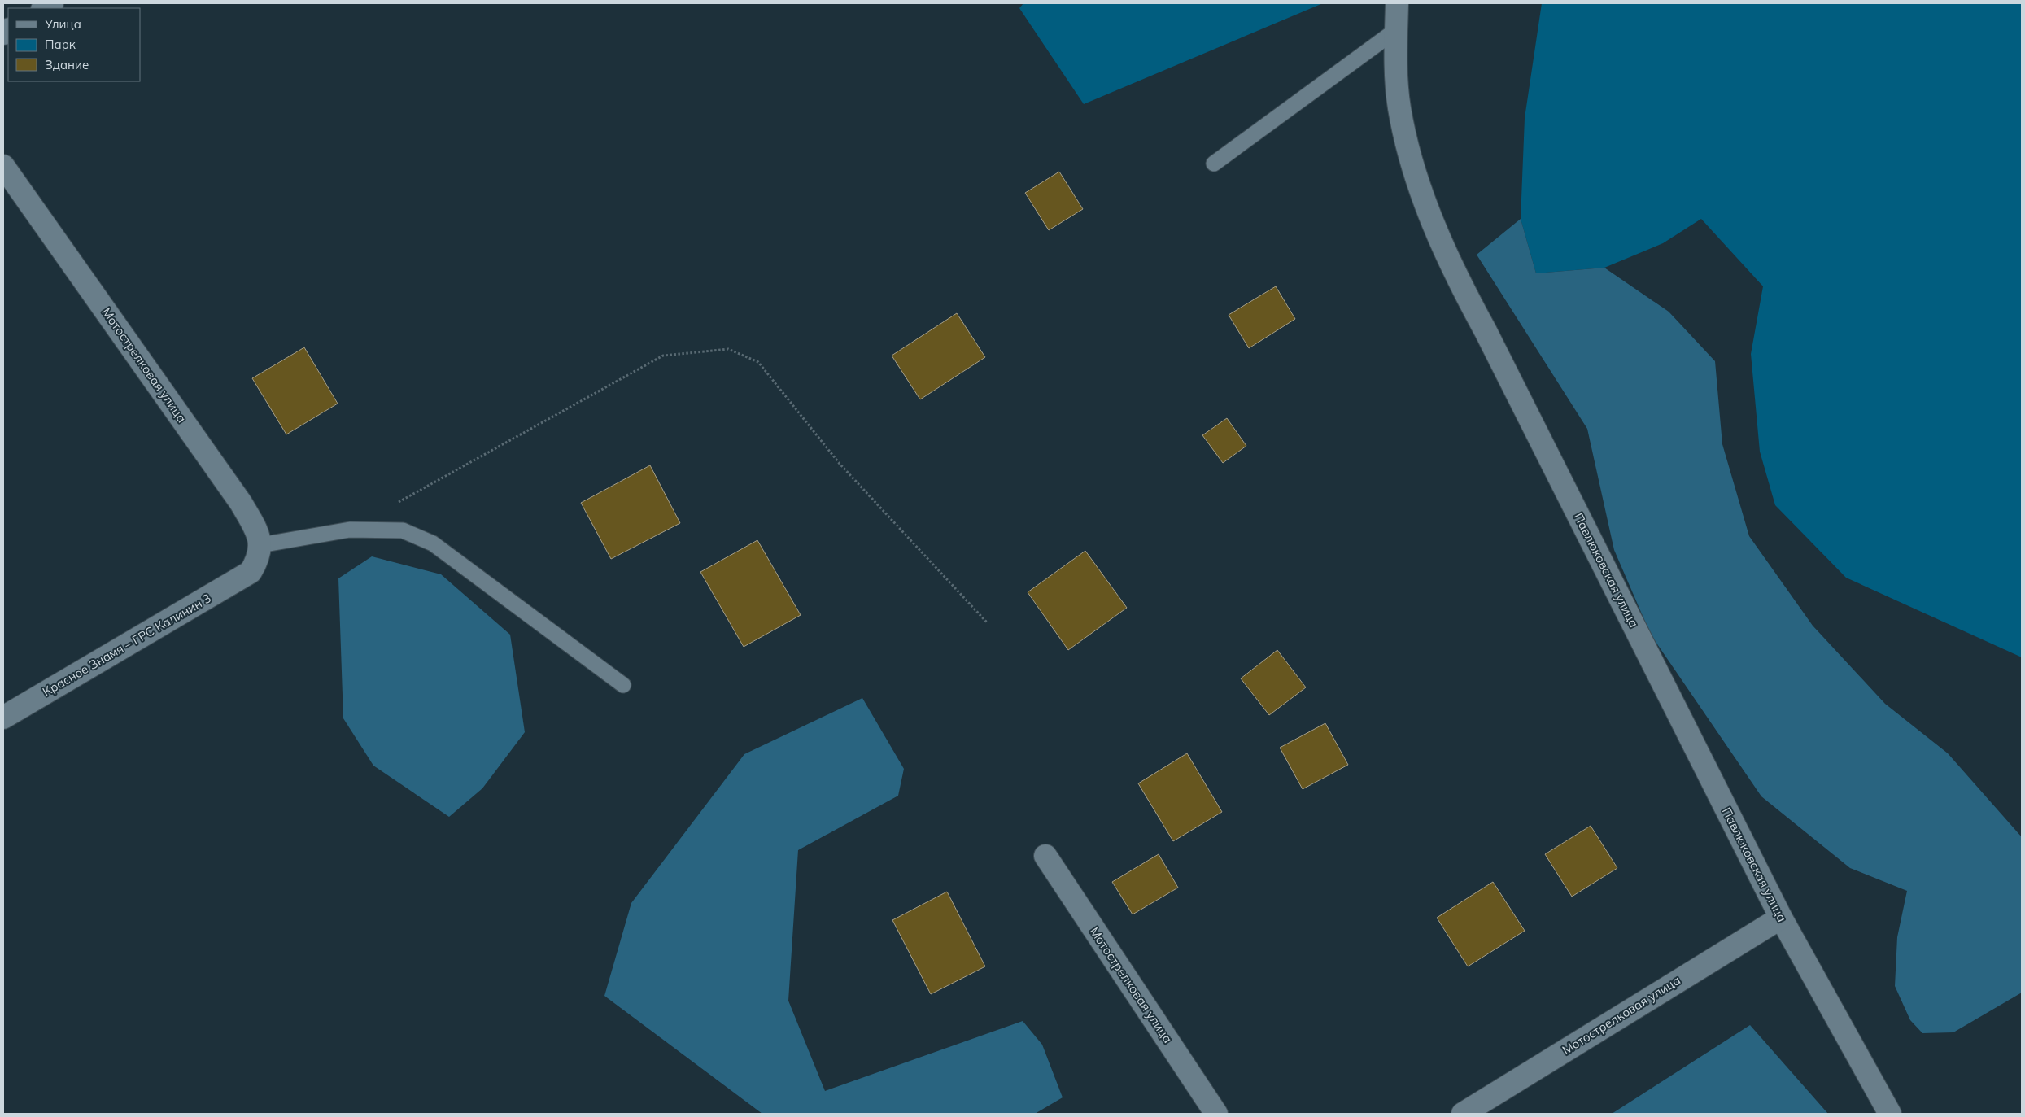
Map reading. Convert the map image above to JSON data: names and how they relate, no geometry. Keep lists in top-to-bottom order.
{
  "streets": {
    "street": ["Мотострелковая улица", "Павлюковская улица", "Красное Знамя – ГРС Калинин 3"]
  },
  "crossings": [
    ["Мотострелковая улица", "Павлюковская улица"],
    ["Мотострелковая улица", "Красное Знамя – ГРС Калинин 3"]
  ],
  "legend": ["Улица", "Парк", "Здание"]
}
